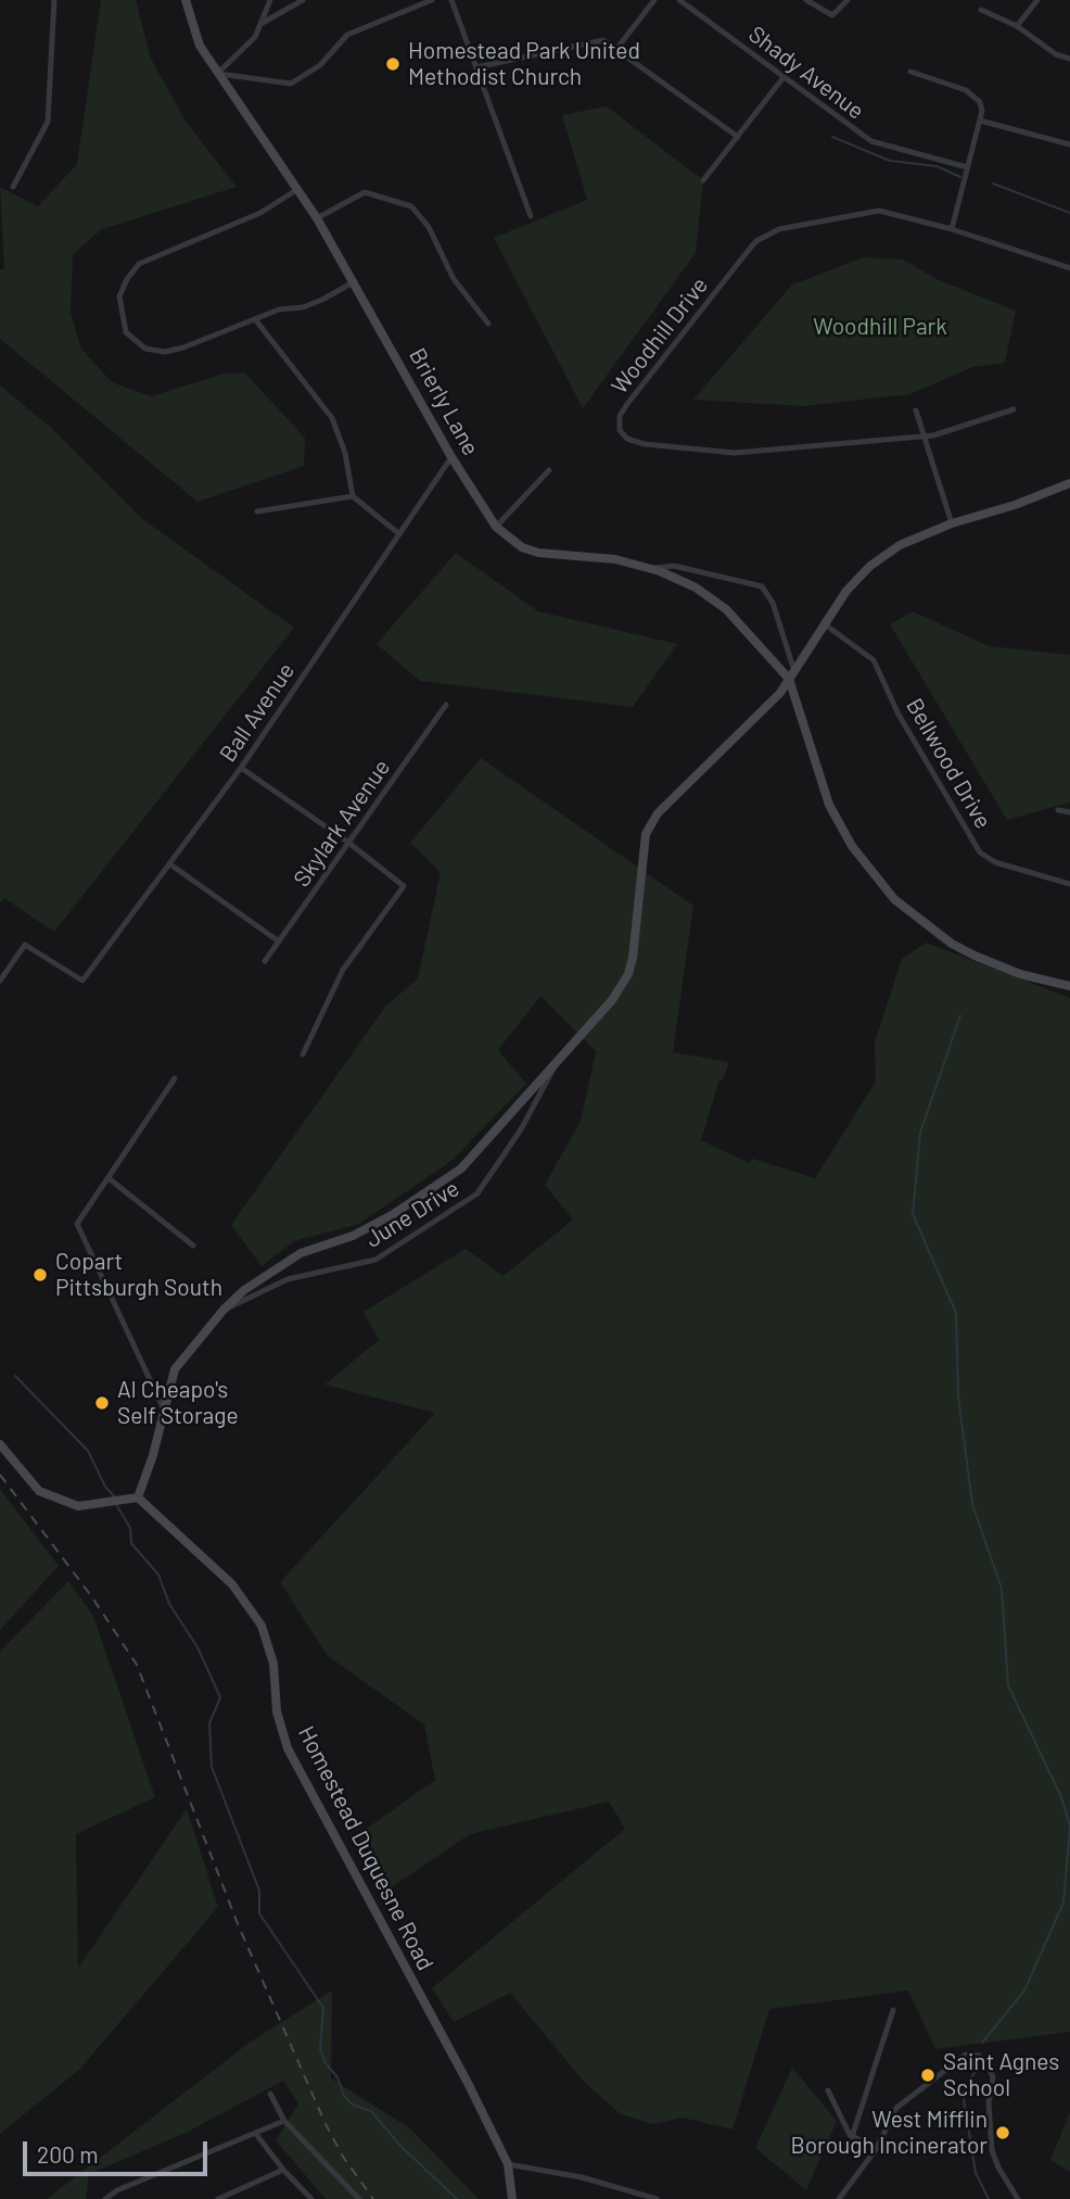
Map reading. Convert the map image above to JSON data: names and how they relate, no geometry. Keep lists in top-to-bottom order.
{
  "streets": {
    "street": [
      "Shady Avenue",
      "Woodhill Drive",
      "Brierly Lane",
      "Ball Avenue",
      "Bellwood Drive",
      "Skylark Avenue",
      "June Drive",
      "Homestead Duquesne Road"
    ]
  },
  "crossings": [
    ["Brierly Lane", "Ball Avenue"]
  ],
  "parks": ["Woodhill Park"],
  "places": [
    "Homestead Park United Methodist Church",
    "Copart Pittsburgh South",
    "Al Cheapo's Self Storage",
    "Saint Agnes School",
    "West Mifflin Borough Incinerator"
  ],
  "scale_bar": "200 m"
}
